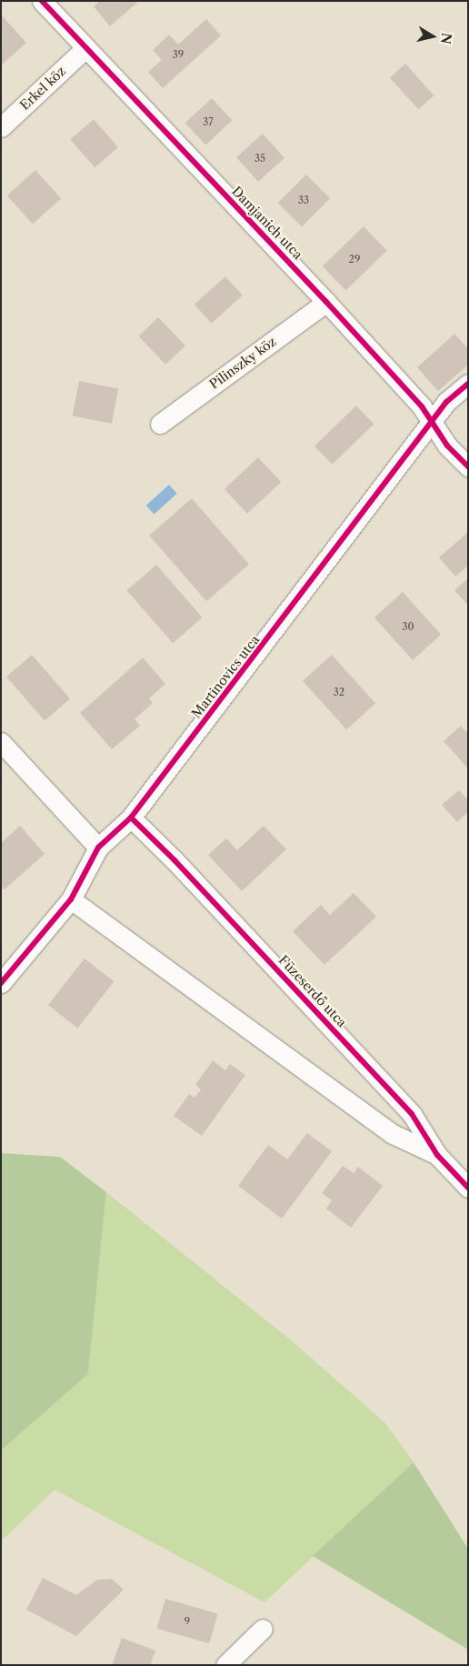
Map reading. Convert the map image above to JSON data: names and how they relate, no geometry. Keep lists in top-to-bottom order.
{
  "streets": {
    "street": [
      "Erkel köz",
      "Damjanich utca",
      "Pilinszky köz",
      "Martinovics utca",
      "Füzeserdő utca"
    ]
  },
  "crossings": [
    ["Erkel köz", "Damjanich utca"],
    ["Damjanich utca", "Pilinszky köz"],
    ["Damjanich utca", "Martinovics utca"],
    ["Martinovics utca", "Füzeserdő utca"]
  ],
  "house_numbers": [
    "39",
    "37",
    "35",
    "33",
    "29",
    "30",
    "32",
    "9"
  ],
  "north": "right"
}
